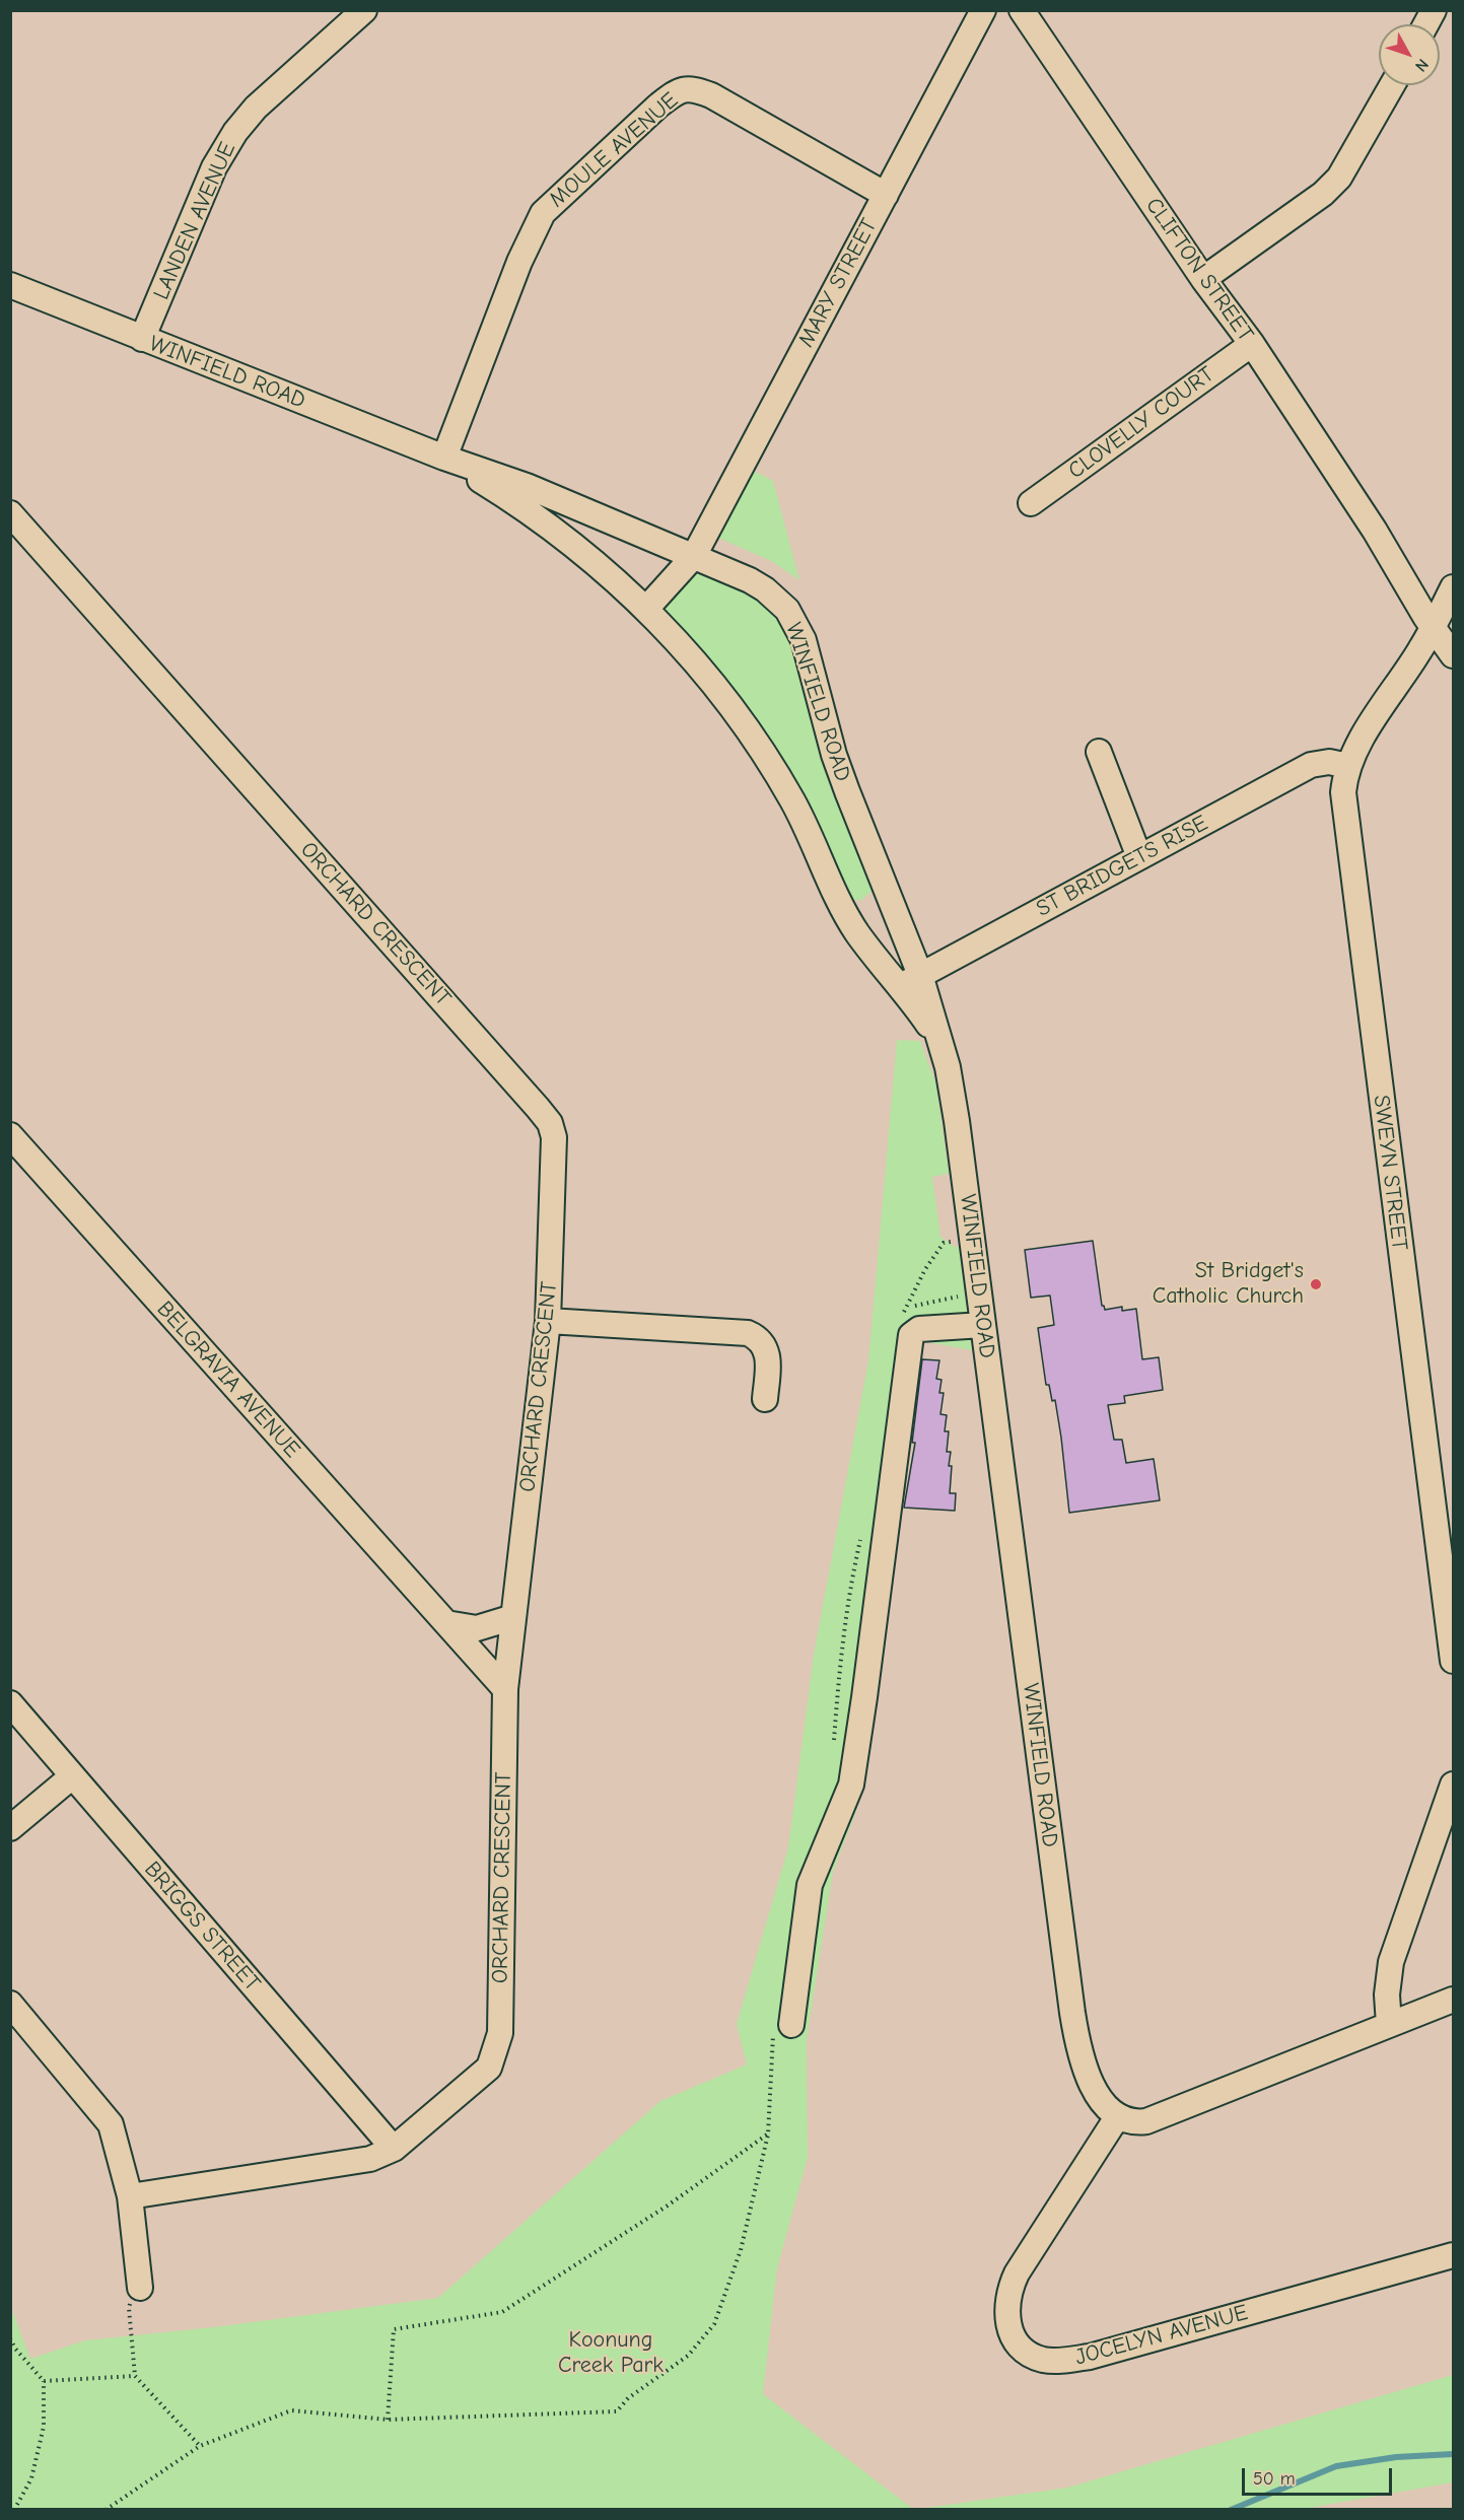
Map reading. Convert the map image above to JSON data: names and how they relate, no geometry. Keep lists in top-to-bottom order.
{
  "streets": {
    "street": [
      "MOULE AVENUE",
      "LANDEN AVENUE",
      "CLIFTON STREET",
      "MARY STREET",
      "WINFIELD ROAD",
      "CLOVELLY COURT",
      "ST BRIDGETS RISE",
      "ORCHARD CRESCENT",
      "SWEYN STREET",
      "BELGRAVIA AVENUE",
      "BRIGGS STREET",
      "JOCELYN AVENUE"
    ]
  },
  "crossings": [
    ["MOULE AVENUE", "MARY STREET"],
    ["MOULE AVENUE", "WINFIELD ROAD"],
    ["LANDEN AVENUE", "WINFIELD ROAD"],
    ["CLIFTON STREET", "CLOVELLY COURT"],
    ["CLIFTON STREET", "SWEYN STREET"],
    ["MARY STREET", "WINFIELD ROAD"],
    ["WINFIELD ROAD", "ST BRIDGETS RISE"],
    ["WINFIELD ROAD", "JOCELYN AVENUE"],
    ["ST BRIDGETS RISE", "SWEYN STREET"],
    ["ORCHARD CRESCENT", "BELGRAVIA AVENUE"],
    ["ORCHARD CRESCENT", "BRIGGS STREET"]
  ],
  "parks": ["Koonung Creek Park"],
  "places": ["St Bridget's Catholic Church"],
  "scale_bar": "50 m",
  "north": "bottom right"
}
